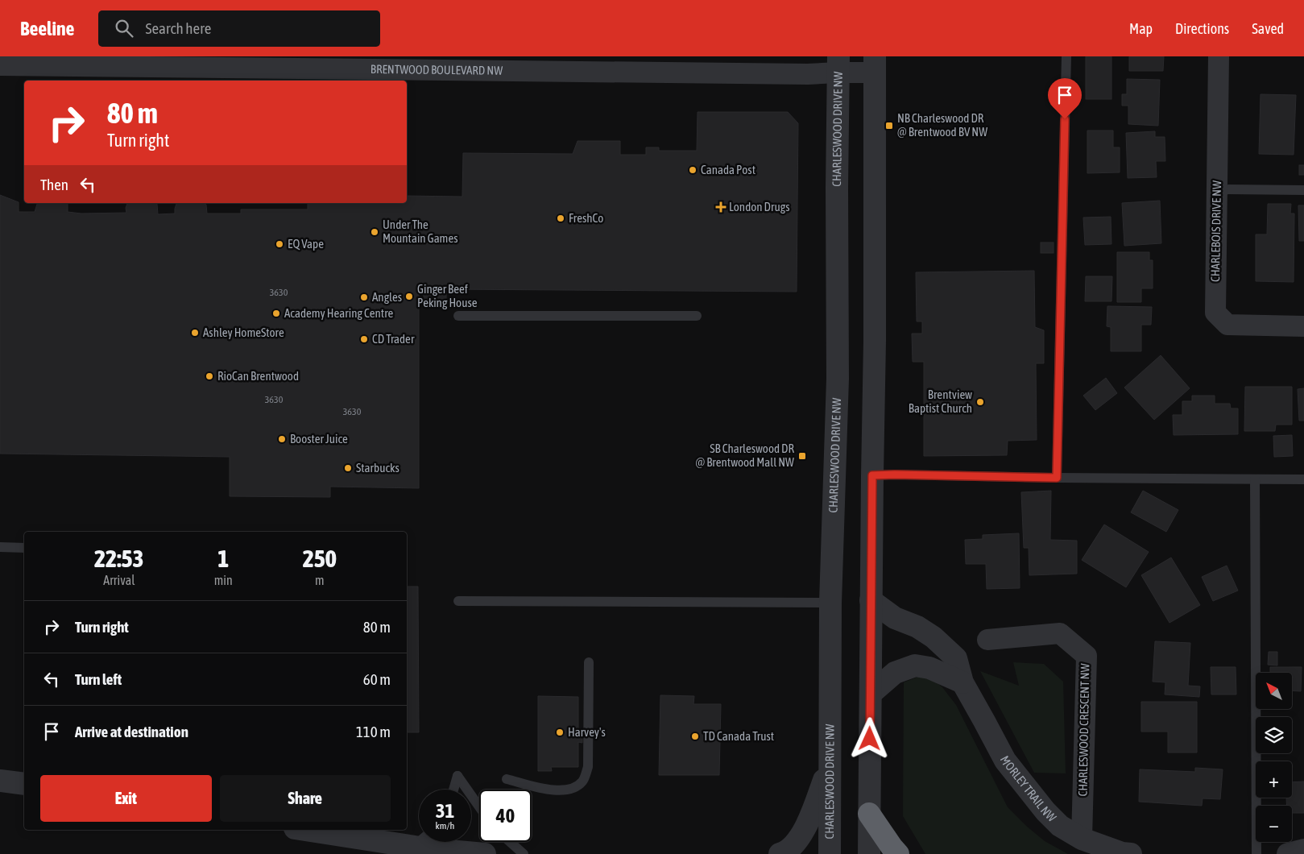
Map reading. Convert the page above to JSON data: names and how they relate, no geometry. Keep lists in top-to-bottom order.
{
  "streets": {
    "street": [
      "BRENTWOOD BOULEVARD NW",
      "CHARLESWOOD DRIVE NW",
      "CHARLEBOIS DRIVE NW",
      "CHARLESWOOD CRESCENT NW",
      "MORLEY TRAIL NW"
    ]
  },
  "crossings": [
    ["BRENTWOOD BOULEVARD NW", "CHARLESWOOD DRIVE NW"],
    ["CHARLESWOOD CRESCENT NW", "MORLEY TRAIL NW"]
  ],
  "places": {
    "transit": ["NB Charleswood DR @ Brentwood BV NW", "SB Charleswood DR @ Brentwood Mall NW"],
    "other": [
      "Canada Post",
      "FreshCo",
      "Under The Mountain Games",
      "EQ Vape",
      "Ginger Beef Peking House",
      "Angles",
      "Academy Hearing Centre",
      "Ashley HomeStore",
      "CD Trader",
      "RioCan Brentwood",
      "Brentview Baptist Church",
      "Booster Juice",
      "Starbucks",
      "Harvey's",
      "TD Canada Trust"
    ],
    "health": ["London Drugs"]
  },
  "house_numbers": ["3630", "3630", "3630"],
  "north": "top left",
  "page": {
    "header": "Beeline",
    "search": "Search here",
    "nav": ["Map", "Directions", "Saved"],
    "turn": ["80 m", "Turn right"],
    "then": "Then",
    "eta": [
      "22:53",
      "Arrival",
      "1",
      "min",
      "250",
      "m"
    ],
    "list": [
      {
        "name": "Turn right",
        "value": "80 m"
      },
      {
        "name": "Turn left",
        "value": "60 m"
      },
      {
        "name": "Arrive at destination",
        "value": "110 m"
      }
    ],
    "map_buttons": ["+", "−"],
    "buttons": ["Exit", "Share"],
    "speed": "31 km/h",
    "limit": "40"
  }
}
